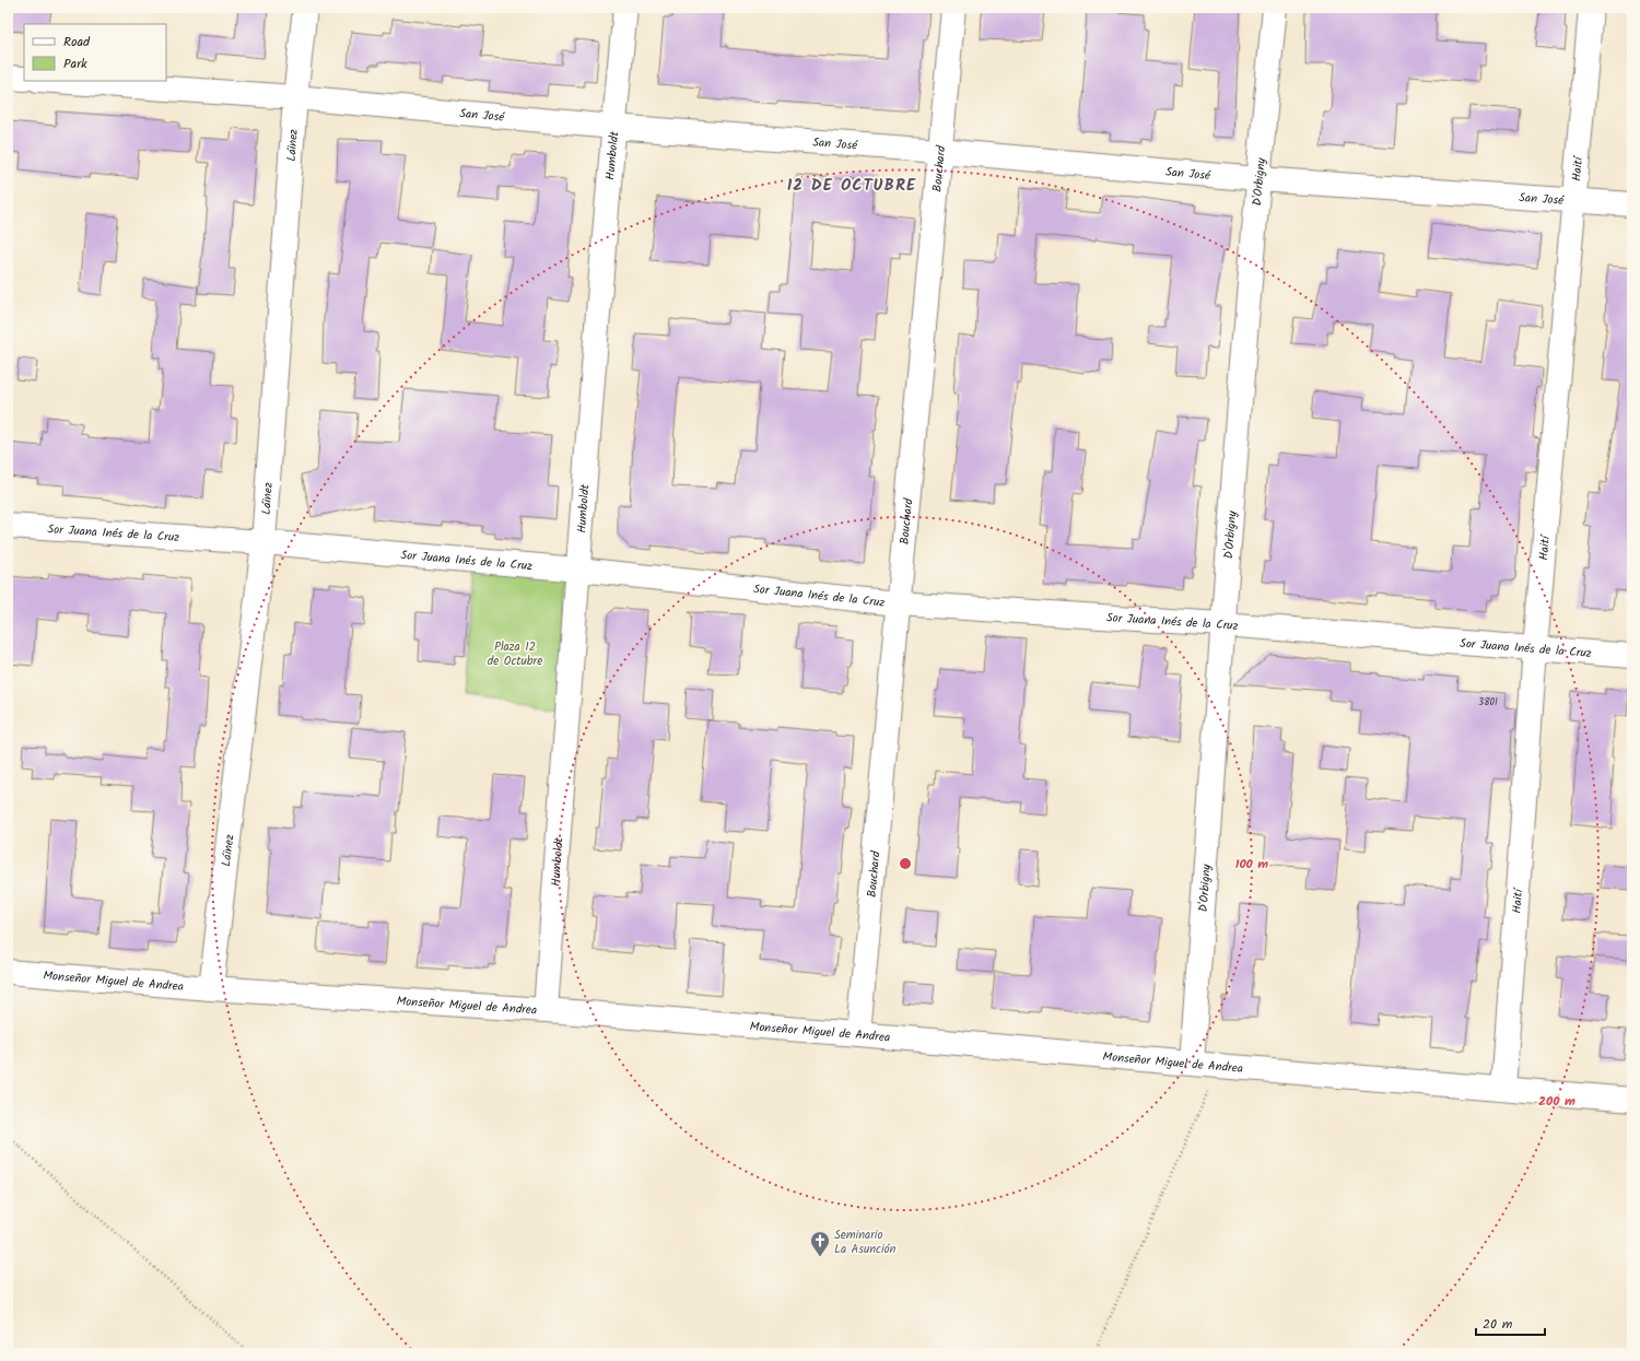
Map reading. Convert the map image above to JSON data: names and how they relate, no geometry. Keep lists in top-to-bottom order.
{
  "streets": {
    "street": [
      "San José",
      "Láinez",
      "Humboldt",
      "Bouchard",
      "Haití",
      "D'Orbigny",
      "Sor Juana Inés de la Cruz",
      "Monseñor Miguel de Andrea"
    ]
  },
  "crossings": [
    ["San José", "Láinez"],
    ["San José", "Humboldt"],
    ["San José", "Bouchard"],
    ["San José", "Haití"],
    ["San José", "D'Orbigny"],
    ["Láinez", "Sor Juana Inés de la Cruz"],
    ["Láinez", "Monseñor Miguel de Andrea"],
    ["Humboldt", "Sor Juana Inés de la Cruz"],
    ["Humboldt", "Monseñor Miguel de Andrea"],
    ["Bouchard", "Sor Juana Inés de la Cruz"],
    ["Bouchard", "Monseñor Miguel de Andrea"],
    ["Haití", "Sor Juana Inés de la Cruz"],
    ["Haití", "Monseñor Miguel de Andrea"],
    ["D'Orbigny", "Sor Juana Inés de la Cruz"],
    ["D'Orbigny", "Monseñor Miguel de Andrea"]
  ],
  "districts": ["12 DE OCTUBRE"],
  "parks": ["Plaza 12 de Octubre"],
  "places": {
    "church": ["Seminario La Asunción"]
  },
  "house_numbers": ["3801"],
  "legend": ["Road", "Park"],
  "scale_bar": "20 m",
  "rings": ["100 m", "200 m"]
}
